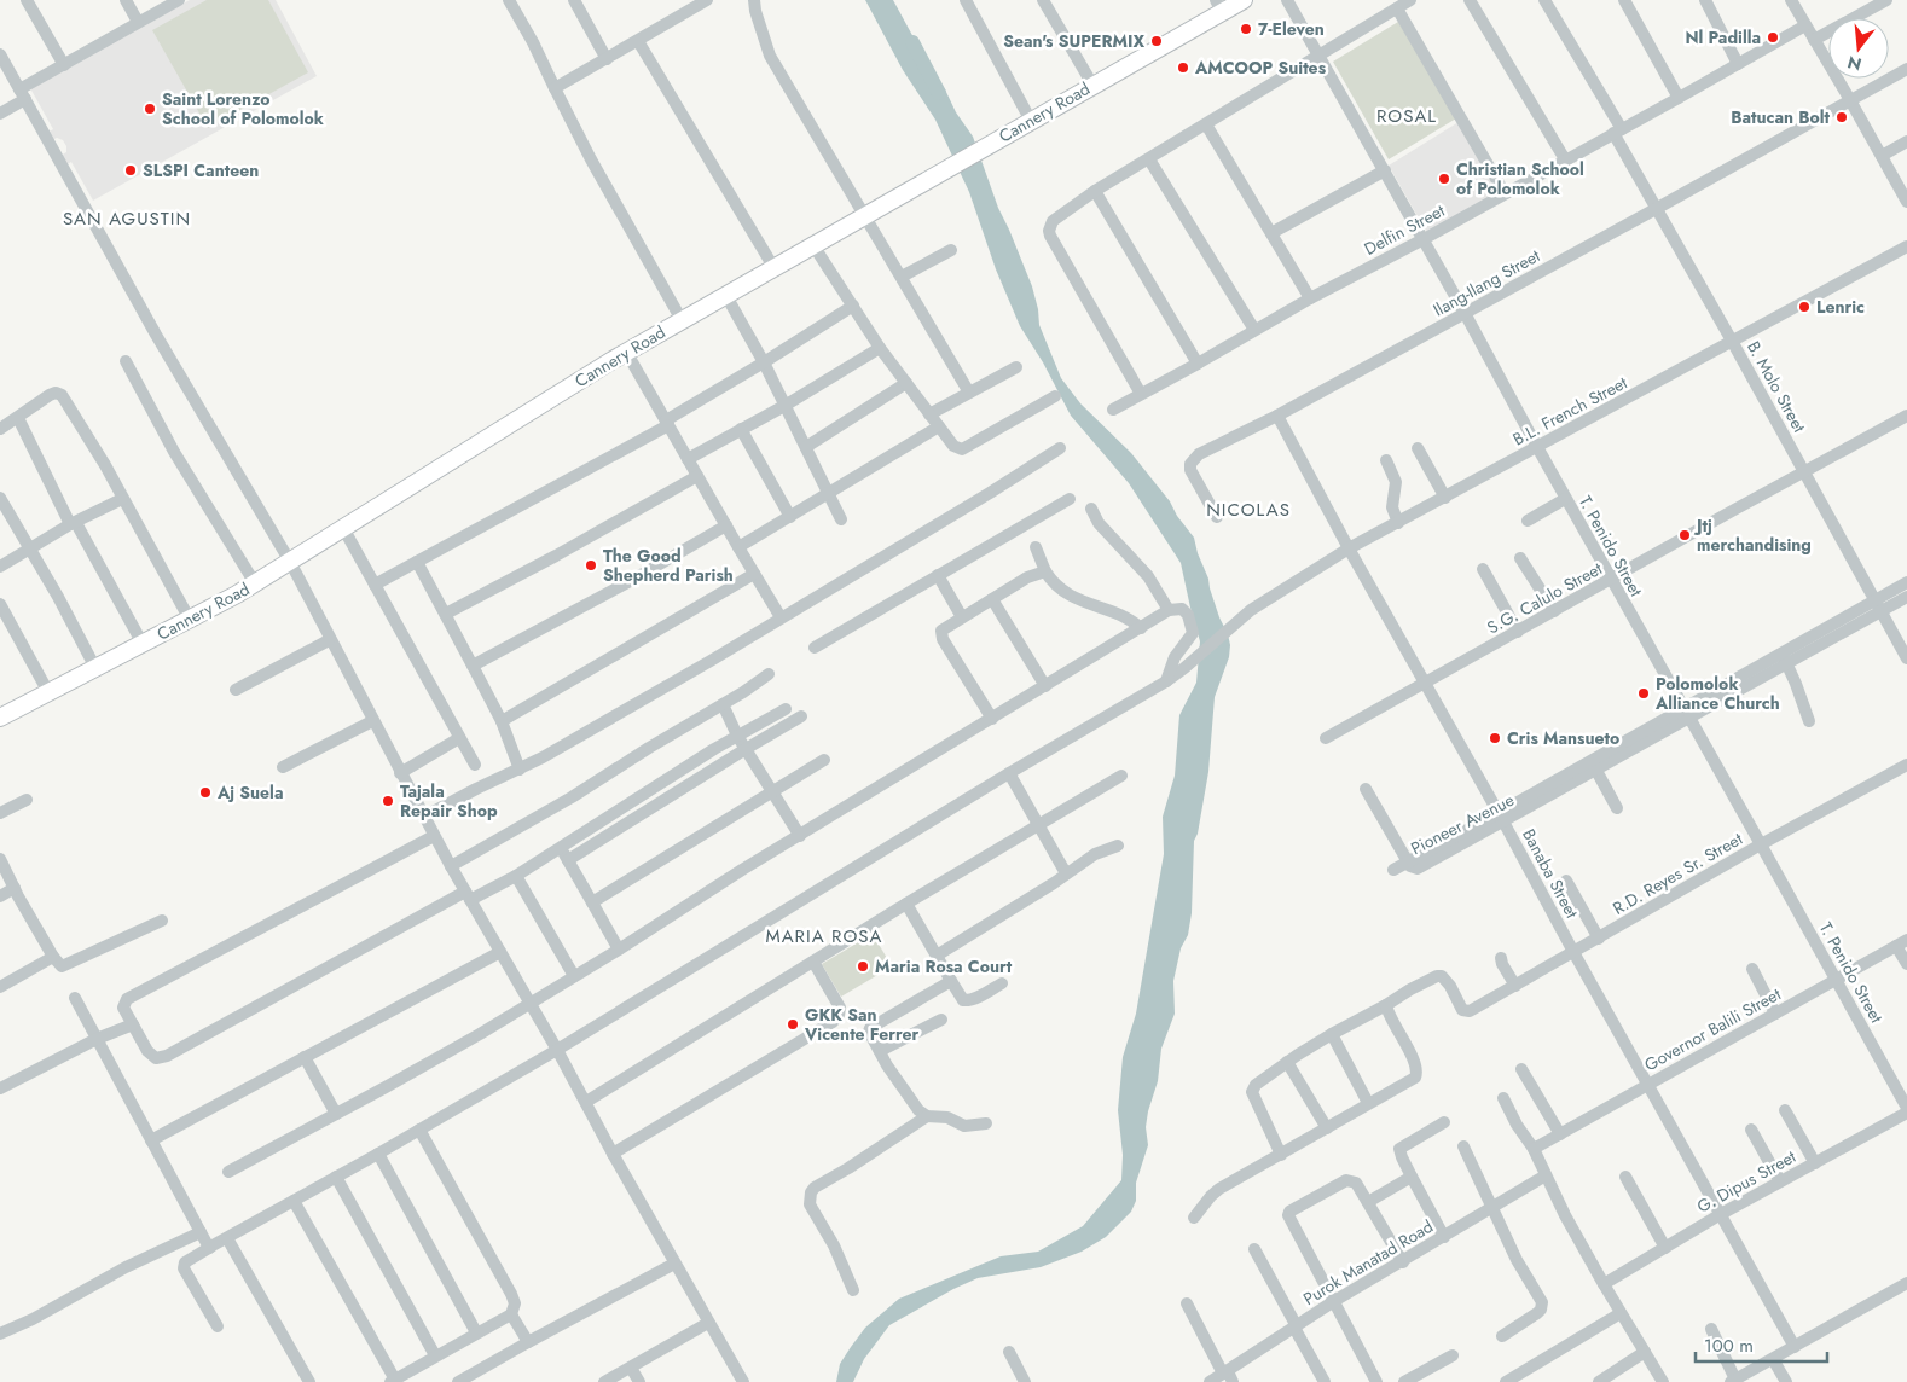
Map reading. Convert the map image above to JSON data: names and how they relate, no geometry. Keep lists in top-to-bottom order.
{
  "streets": {
    "main road": ["Cannery Road"],
    "street": [
      "Delfin Street",
      "Ilang-Ilang Street",
      "B. Molo Street",
      "B.L. French Street",
      "T. Penido Street",
      "S.G. Calulo Street",
      "Pioneer Avenue",
      "Banaba Street",
      "R.D. Reyes Sr. Street",
      "Governor Balili Street",
      "G. Dipus Street",
      "Purok Manatad Road"
    ]
  },
  "crossings": [
    ["Delfin Street", "B. Molo Street"],
    ["Delfin Street", "T. Penido Street"],
    ["Ilang-Ilang Street", "B. Molo Street"],
    ["Ilang-Ilang Street", "T. Penido Street"],
    ["Ilang-Ilang Street", "Banaba Street"],
    ["B. Molo Street", "B.L. French Street"],
    ["B. Molo Street", "S.G. Calulo Street"],
    ["B. Molo Street", "Pioneer Avenue"],
    ["B.L. French Street", "T. Penido Street"],
    ["B.L. French Street", "Banaba Street"],
    ["T. Penido Street", "S.G. Calulo Street"],
    ["T. Penido Street", "Pioneer Avenue"],
    ["T. Penido Street", "R.D. Reyes Sr. Street"],
    ["T. Penido Street", "Governor Balili Street"],
    ["S.G. Calulo Street", "Banaba Street"],
    ["Pioneer Avenue", "Banaba Street"],
    ["Banaba Street", "R.D. Reyes Sr. Street"],
    ["Banaba Street", "Governor Balili Street"],
    ["Banaba Street", "G. Dipus Street"]
  ],
  "districts": [
    "ROSAL",
    "SAN AGUSTIN",
    "NICOLAS",
    "MARIA ROSA"
  ],
  "places": [
    "7-Eleven",
    "Nl Padilla",
    "Sean's SUPERMIX",
    "AMCOOP Suites",
    "Saint Lorenzo School of Polomolok",
    "Batucan Bolt",
    "SLSPI Canteen",
    "Christian School of Polomolok",
    "Lenric",
    "Jtj merchandising",
    "The Good Shepherd Parish",
    "Polomolok Alliance Church",
    "Cris Mansueto",
    "Aj Suela",
    "Tajala Repair Shop",
    "Maria Rosa Court",
    "GKK San Vicente Ferrer"
  ],
  "scale_bar": "100 m",
  "north": "bottom"
}
